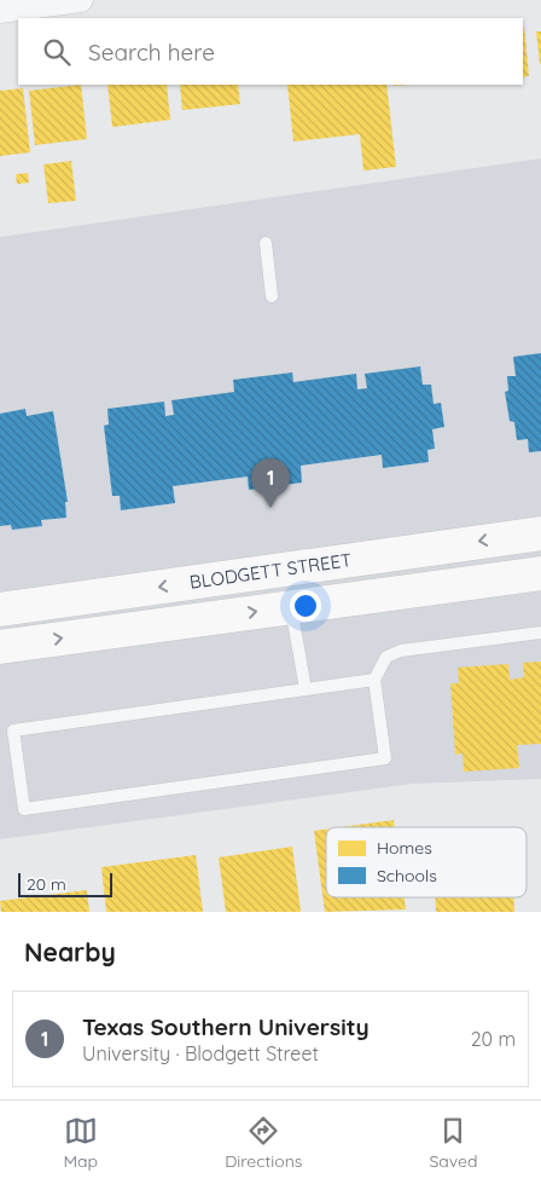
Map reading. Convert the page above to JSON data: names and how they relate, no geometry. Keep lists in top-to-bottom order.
{
  "streets": {
    "main road": ["BLODGETT STREET"]
  },
  "legend": ["Homes", "Schools"],
  "scale_bar": "20 m",
  "page": {
    "search": "Search here",
    "pins": "1",
    "scale": "20 m",
    "heading": "Nearby",
    "list": [
      {
        "mark": "1",
        "name": "Texas Southern University",
        "note": "University · Blodgett Street",
        "value": "20 m"
      }
    ],
    "nav": ["Map", "Directions", "Saved"]
  }
}
